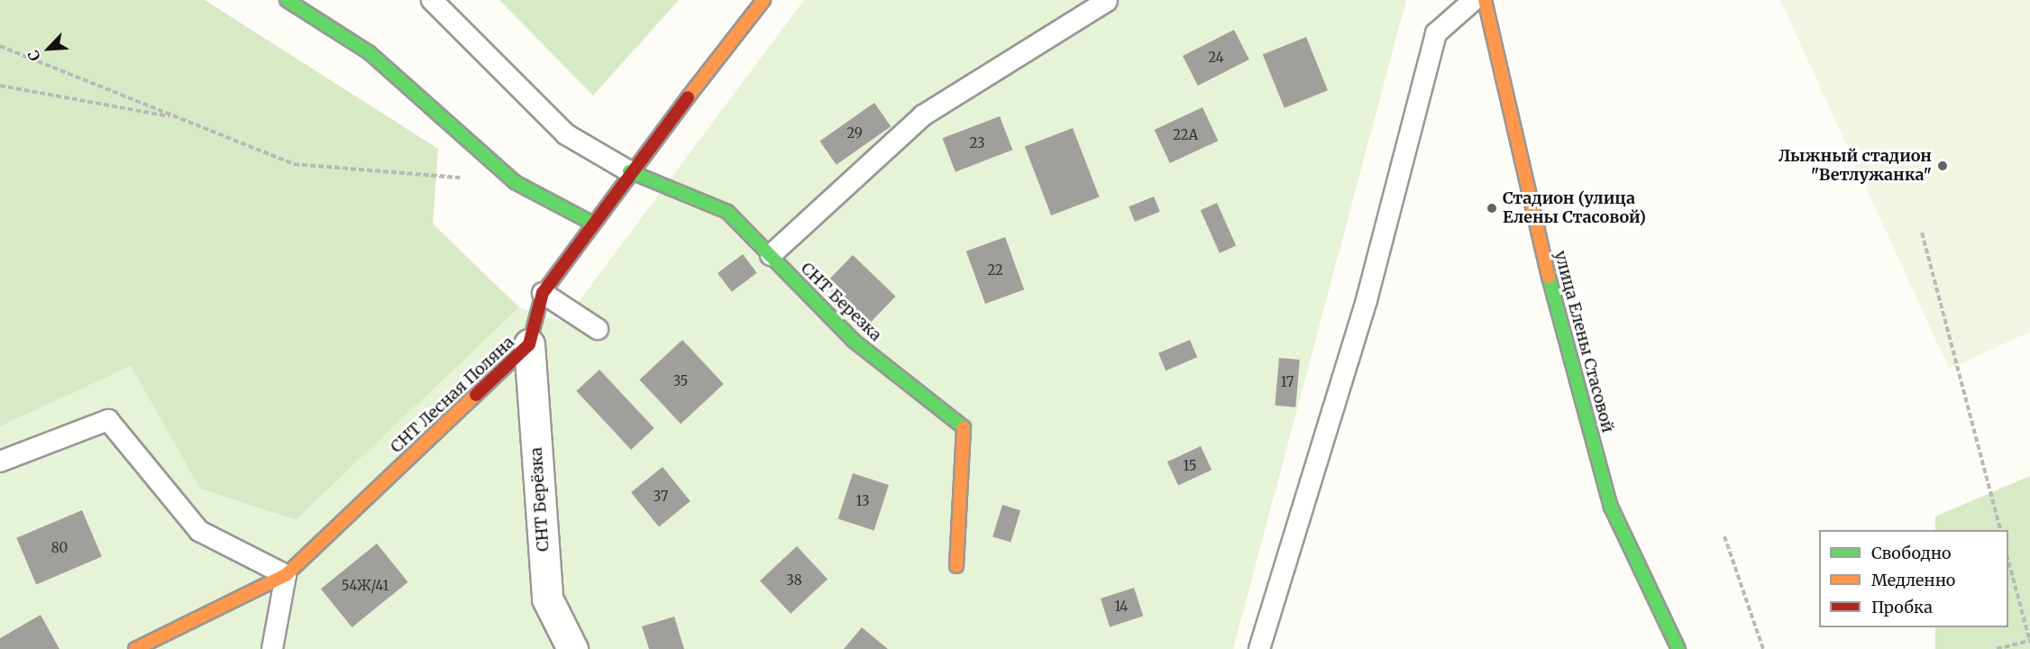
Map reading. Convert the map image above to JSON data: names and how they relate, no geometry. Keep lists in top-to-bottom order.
{
  "streets": {
    "street": [
      "СНТ Березка",
      "улица Елены Стасовой",
      "СНТ Лесная Поляна",
      "СНТ Берёзка"
    ]
  },
  "crossings": [
    ["СНТ Березка", "СНТ Лесная Поляна"],
    ["СНТ Лесная Поляна", "СНТ Берёзка"]
  ],
  "places": ["Лыжный стадион \"Ветлужанка\"", "Стадион (улица Елены Стасовой)"],
  "house_numbers": [
    "24",
    "29",
    "22А",
    "23",
    "22",
    "35",
    "17",
    "15",
    "37",
    "13",
    "80",
    "38",
    "54Ж/41",
    "14"
  ],
  "legend": ["Свободно", "Медленно", "Пробка"],
  "north": "bottom left"
}
